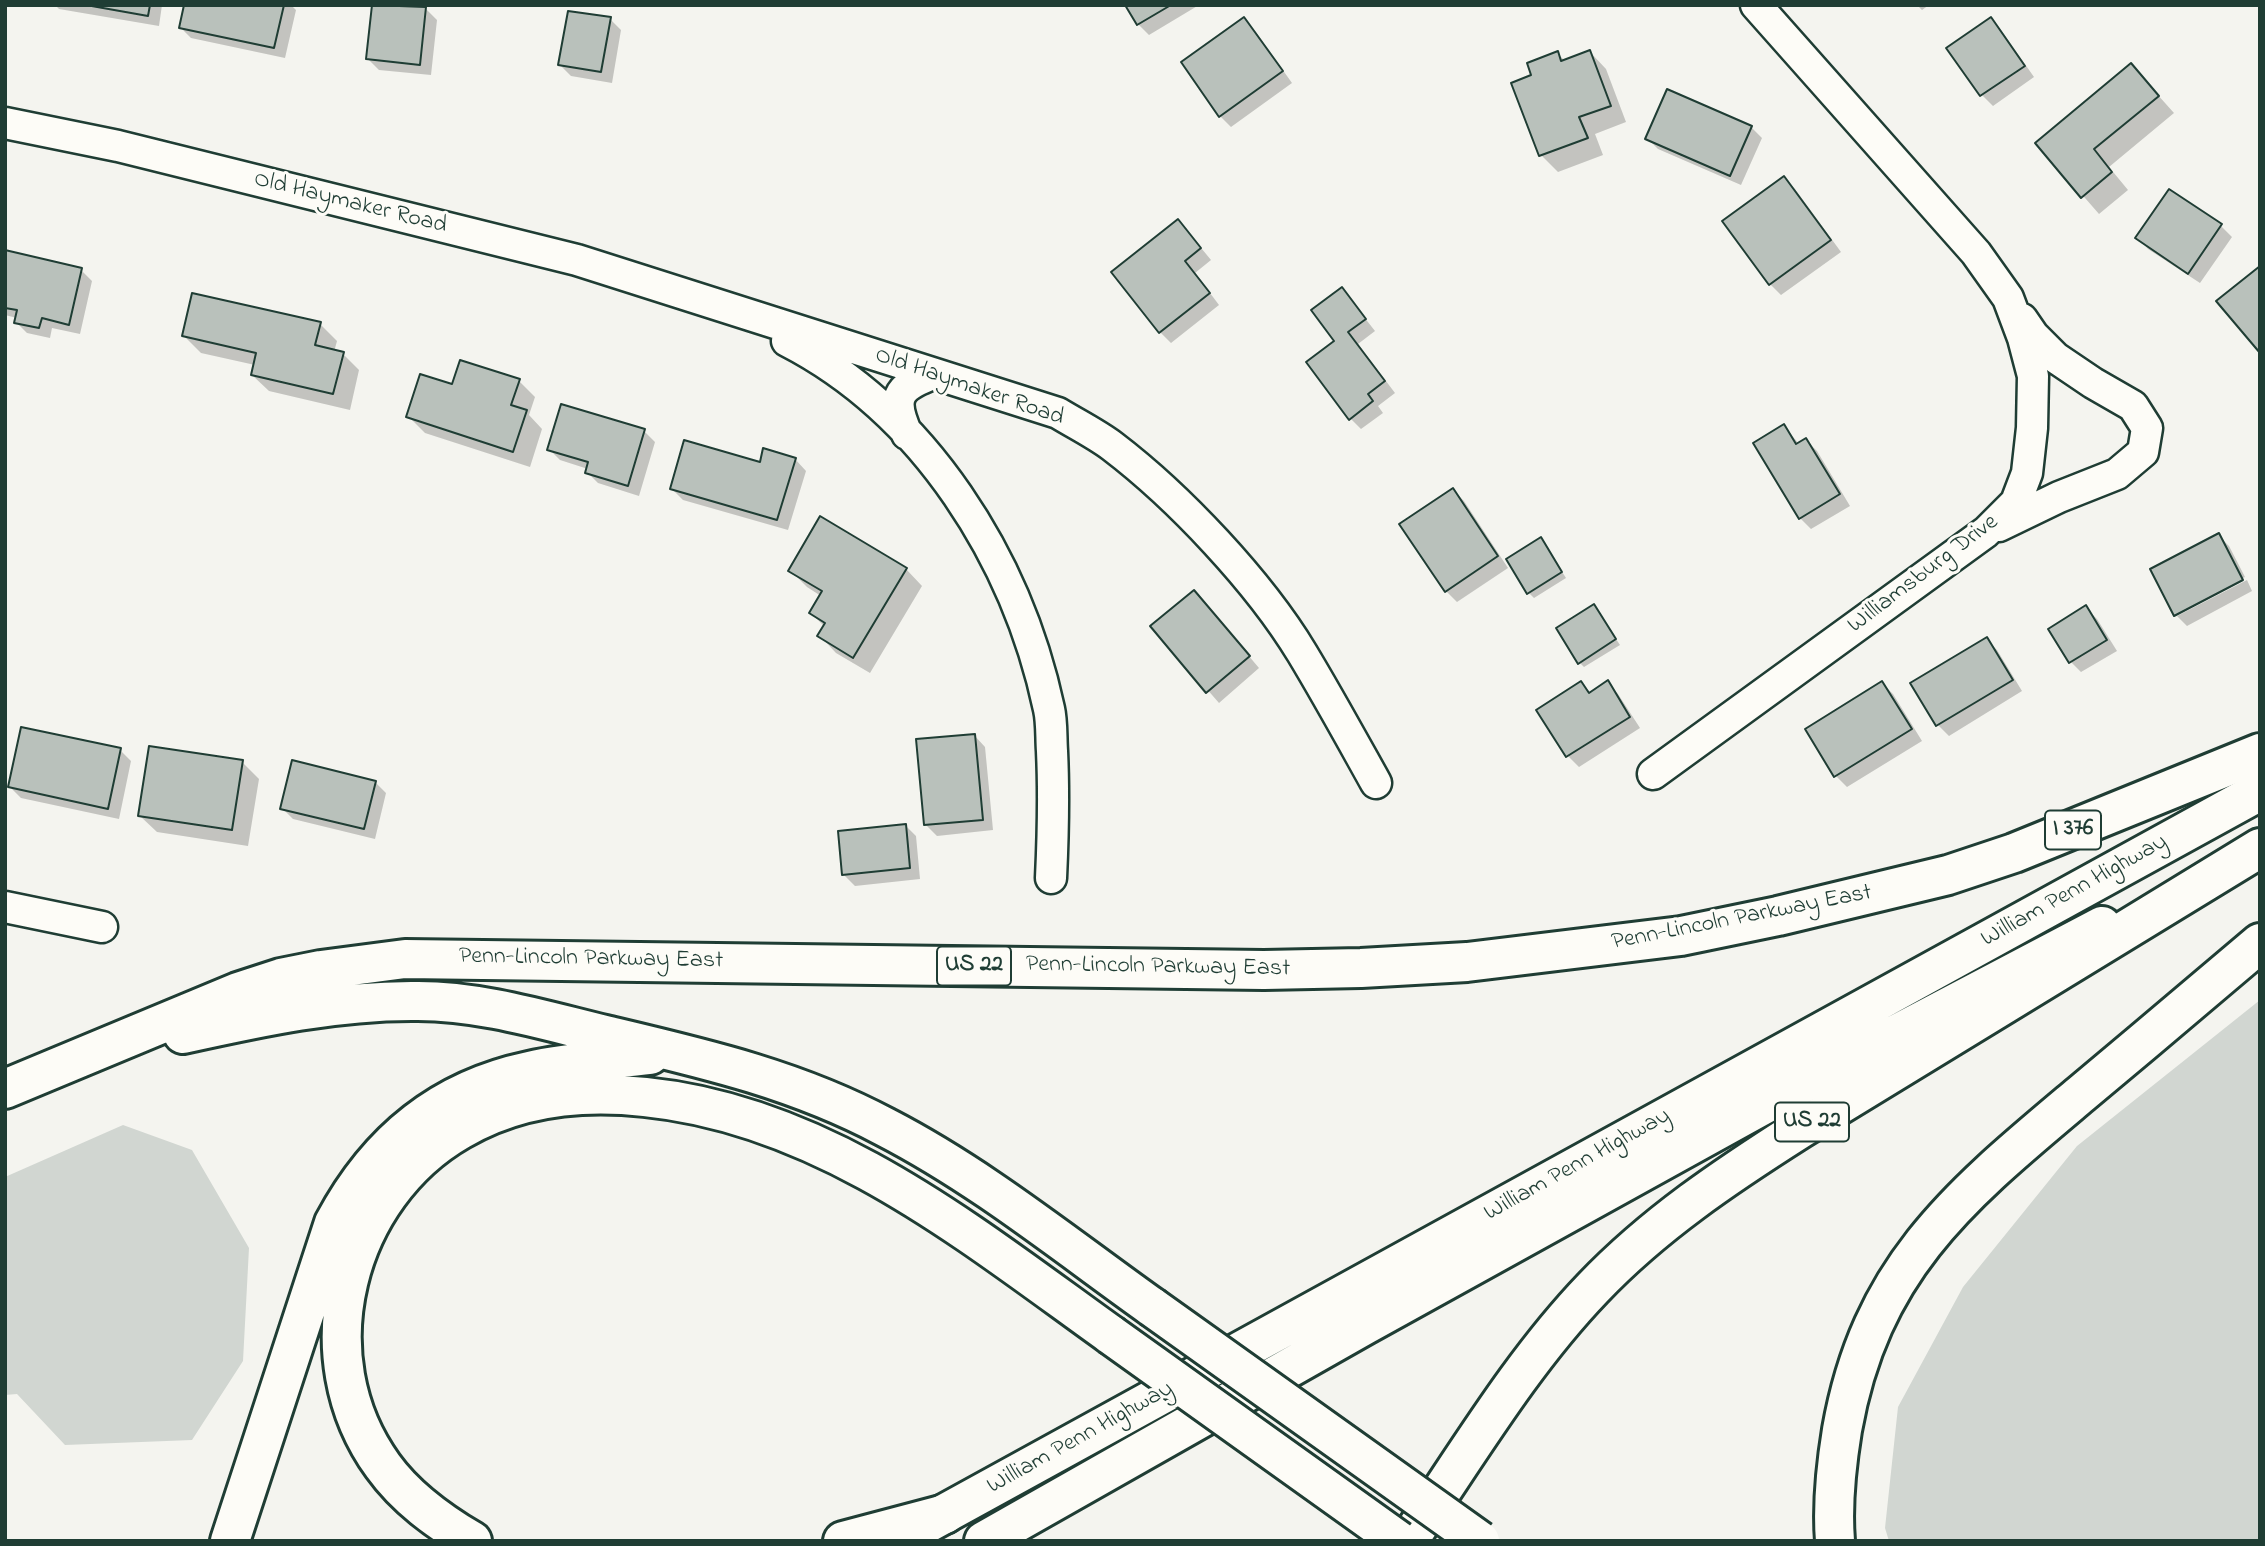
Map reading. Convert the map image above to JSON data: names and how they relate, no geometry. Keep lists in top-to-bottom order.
{
  "streets": {
    "highway": [
      "I 376",
      "William Penn Highway",
      "Penn-Lincoln Parkway East",
      "US 22"
    ],
    "street": ["Old Haymaker Road", "Williamsburg Drive"]
  }
}
